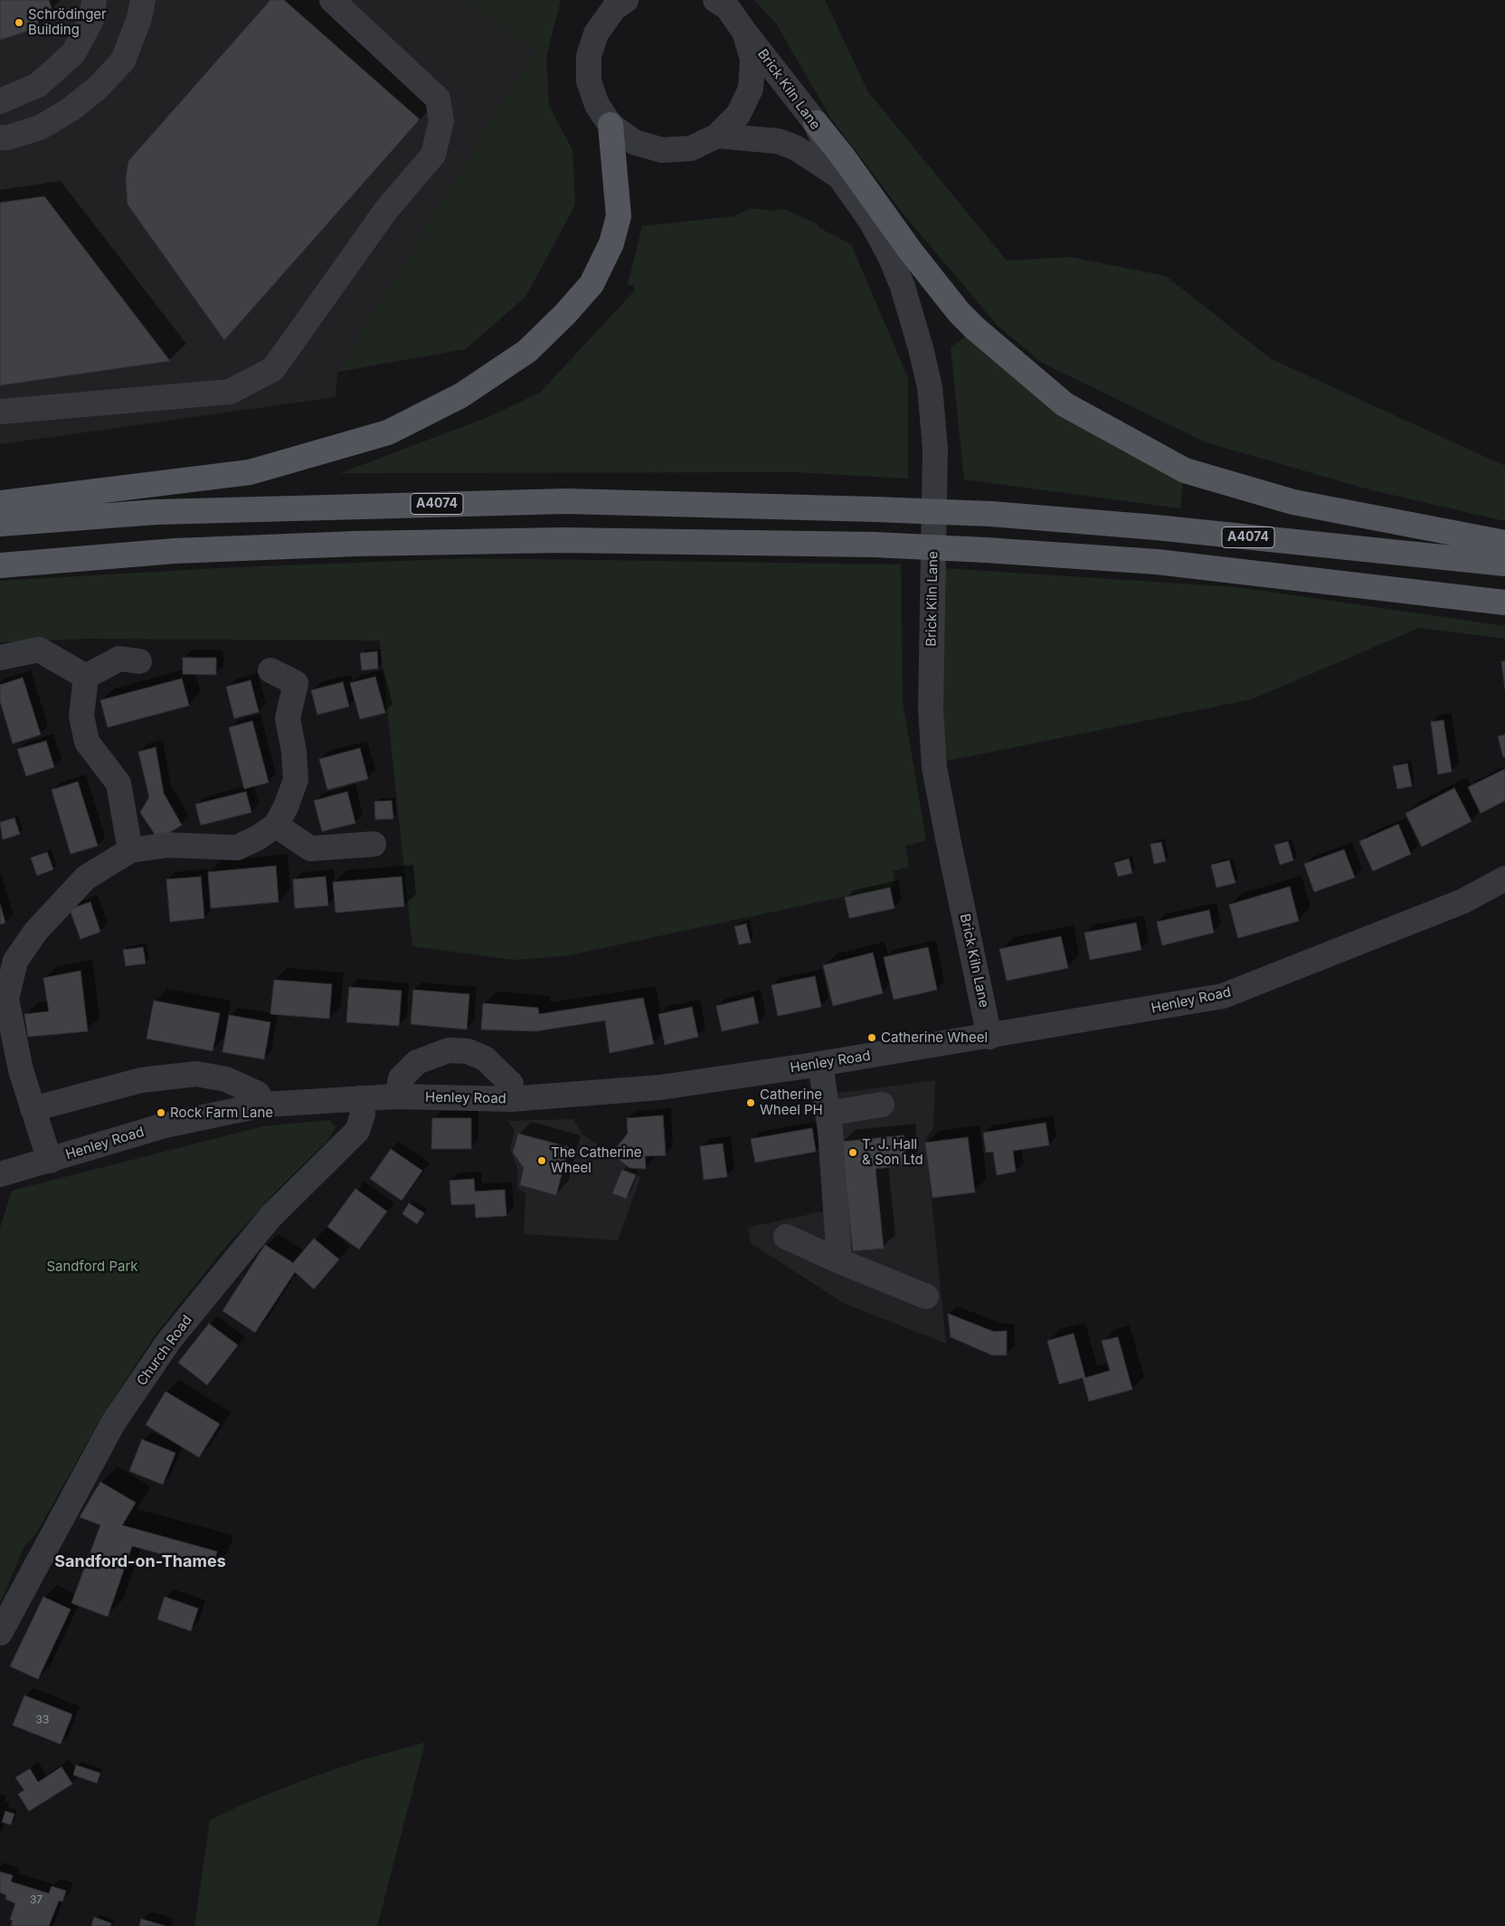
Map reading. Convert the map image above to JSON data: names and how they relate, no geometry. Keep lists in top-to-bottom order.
{
  "streets": {
    "main road": ["A4074"],
    "street": ["Brick Kiln Lane", "Henley Road", "Church Road"]
  },
  "crossings": [
    ["Brick Kiln Lane", "Henley Road"],
    ["Henley Road", "Church Road"]
  ],
  "districts": ["Sandford-on-Thames"],
  "parks": ["Sandford Park"],
  "places": [
    "Schrödinger Building",
    "Catherine Wheel",
    "Catherine Wheel PH",
    "Rock Farm Lane",
    "T. J. Hall & Son Ltd",
    "The Catherine Wheel"
  ],
  "house_numbers": ["33", "37"]
}
